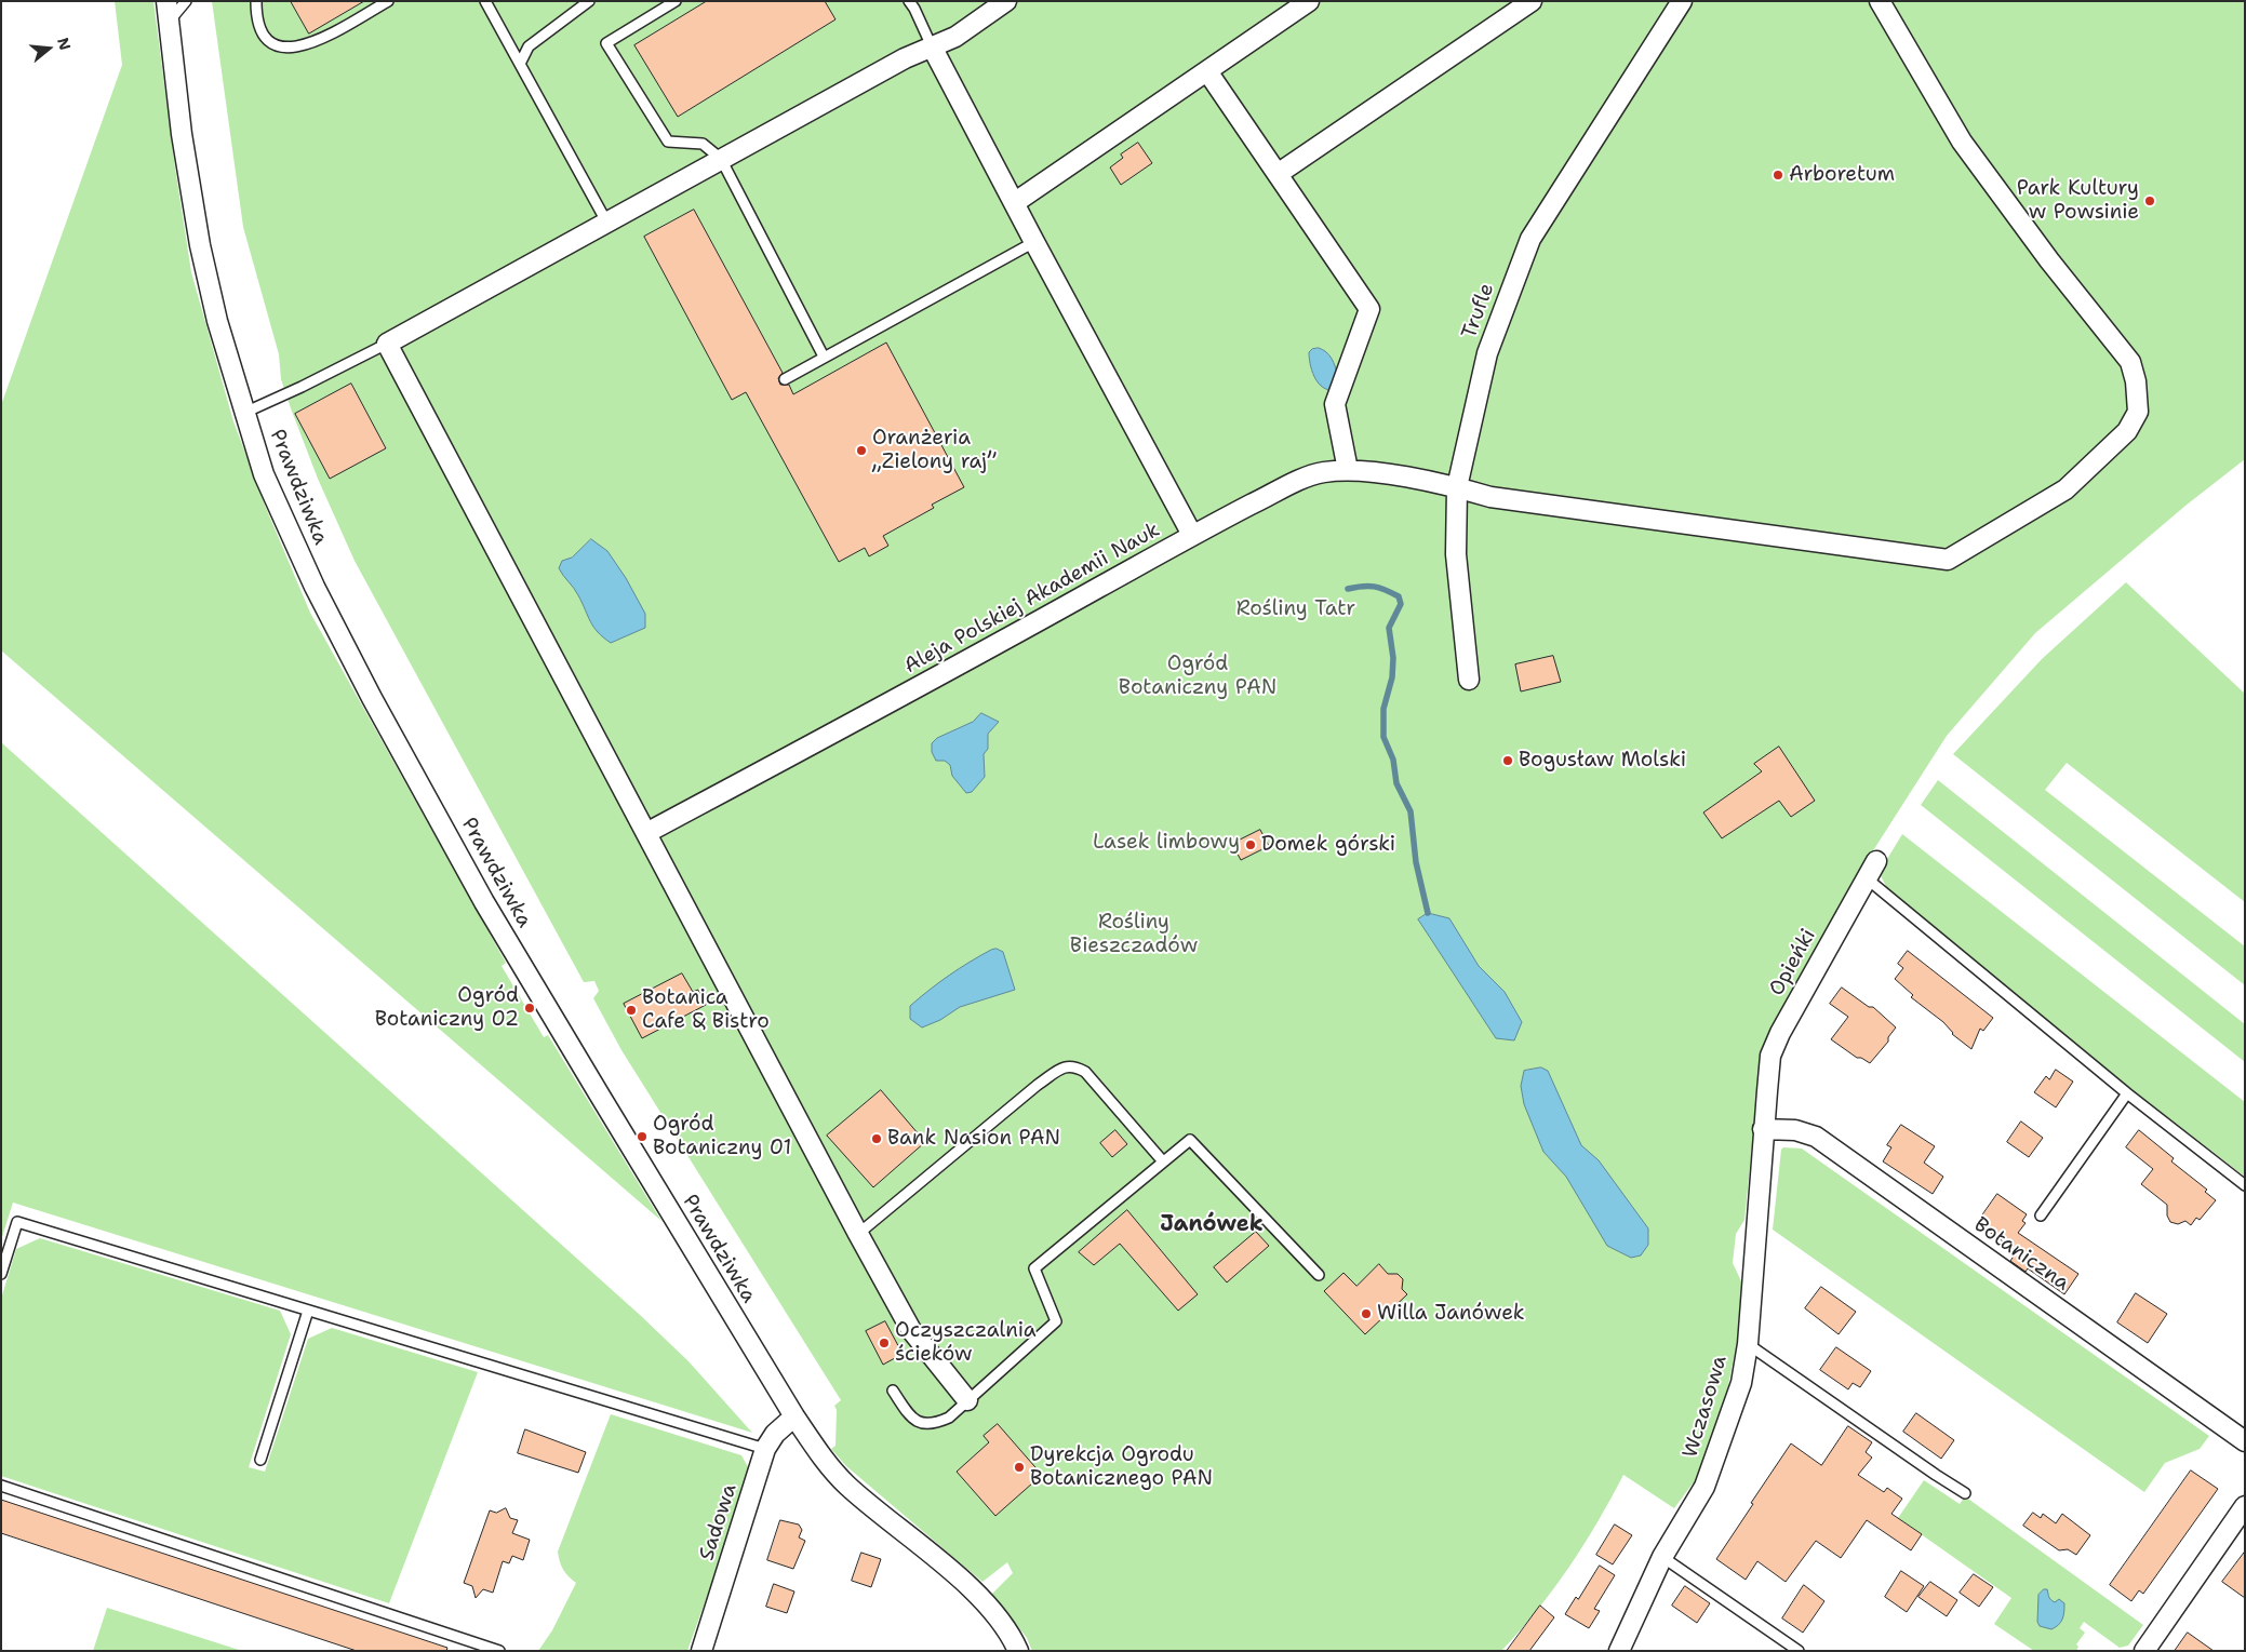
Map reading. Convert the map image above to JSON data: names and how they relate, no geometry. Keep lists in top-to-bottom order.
{
  "streets": {
    "street": [
      "Trufle",
      "Prawdziwka",
      "Aleja Polskiej Akademii Nauk",
      "Opieńki",
      "Botaniczna",
      "Wczasowa",
      "Sadowa"
    ]
  },
  "crossings": [
    ["Trufle", "Aleja Polskiej Akademii Nauk"],
    ["Prawdziwka", "Sadowa"],
    ["Opieńki", "Wczasowa"],
    ["Botaniczna", "Wczasowa"]
  ],
  "districts": ["Janówek"],
  "parks": [
    "Rośliny Tatr",
    "Ogród Botaniczny PAN",
    "Lasek limbowy",
    "Rośliny Bieszczadów"
  ],
  "places": [
    "Arboretum",
    "Park Kultury w Powsinie",
    "Oranżeria „Zielony raj”",
    "Bogusław Molski",
    "Domek górski",
    "Ogród Botaniczny 02",
    "Botanica Cafe & Bistro",
    "Ogród Botaniczny 01",
    "Bank Nasion PAN",
    "Willa Janówek",
    "Oczyszczalnia ścieków",
    "Dyrekcja Ogrodu Botanicznego PAN"
  ],
  "north": "right"
}
